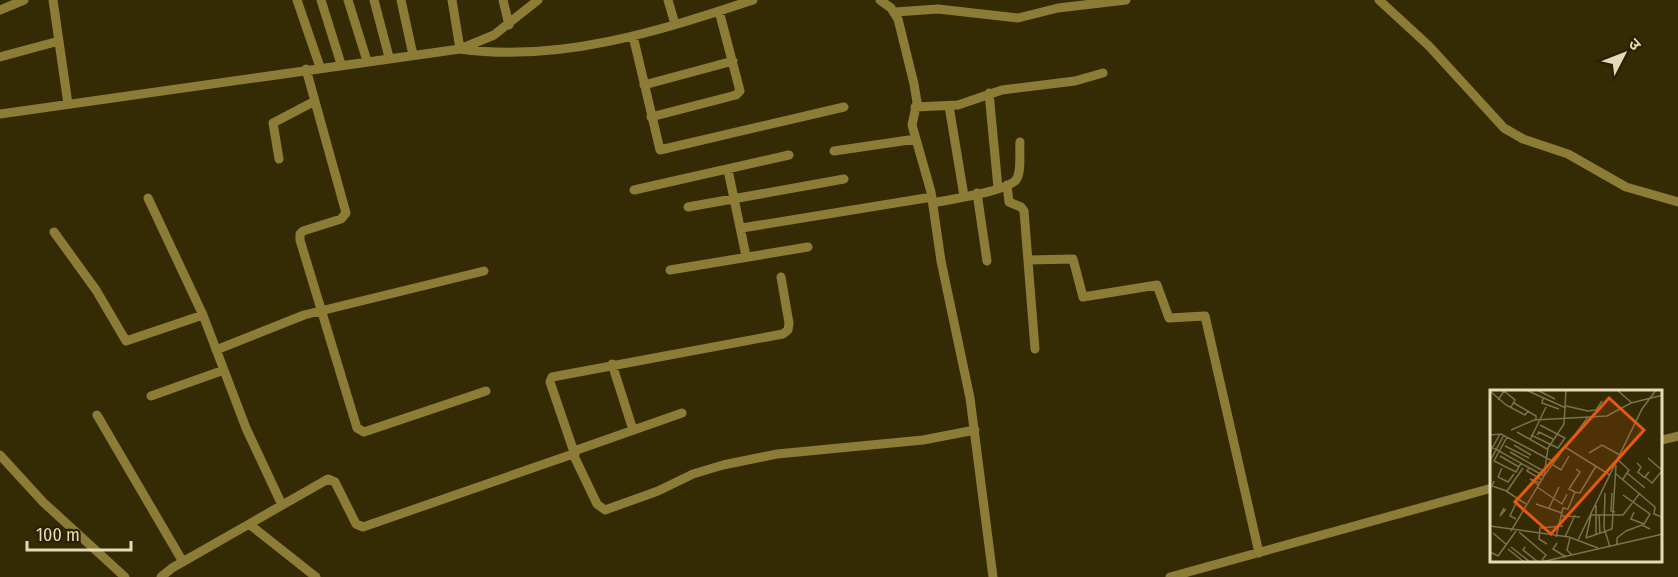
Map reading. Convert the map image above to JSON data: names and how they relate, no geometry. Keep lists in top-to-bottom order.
{
  "scale_bar": "100 m",
  "north": "top right"
}
